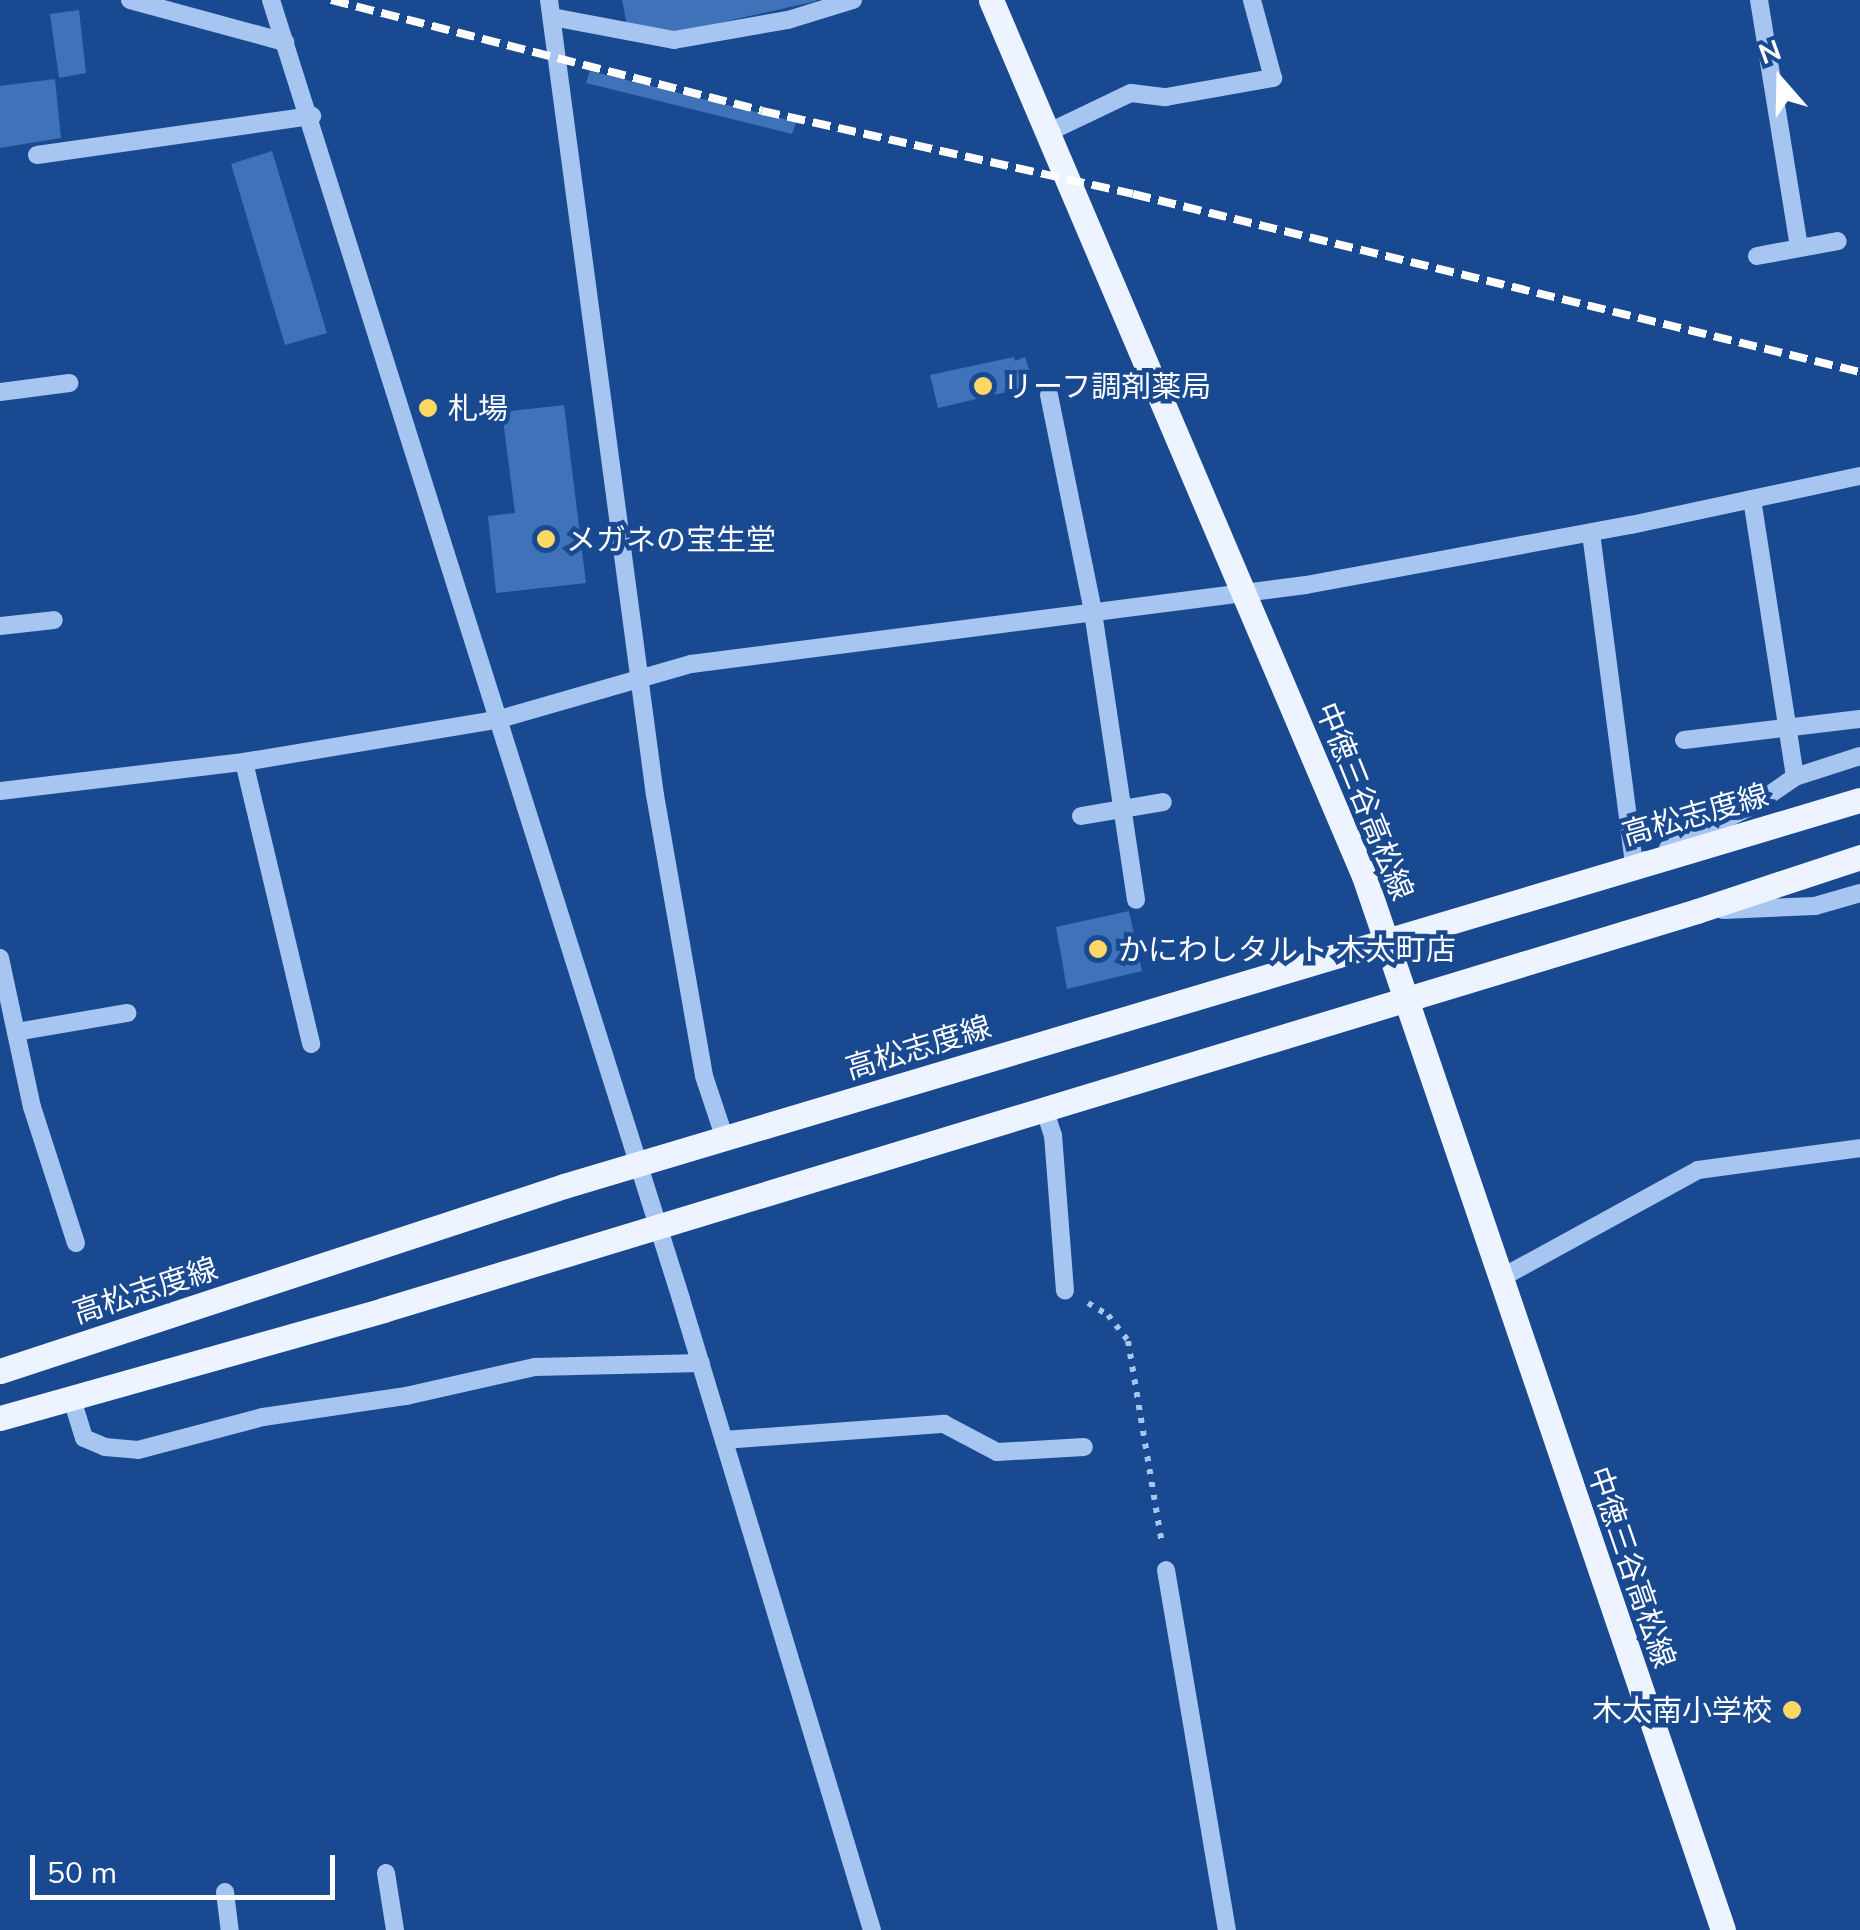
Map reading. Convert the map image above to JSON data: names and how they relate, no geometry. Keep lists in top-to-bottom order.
{
  "streets": {
    "main road": ["中徳三谷高松線", "高松志度線"]
  },
  "crossings": [
    ["中徳三谷高松線", "高松志度線"]
  ],
  "places": [
    "リーフ調剤薬局",
    "札場",
    "メガネの宝生堂",
    "かにわしタルト 木太町店",
    "木太南小学校"
  ],
  "scale_bar": "50 m",
  "north": "top"
}
